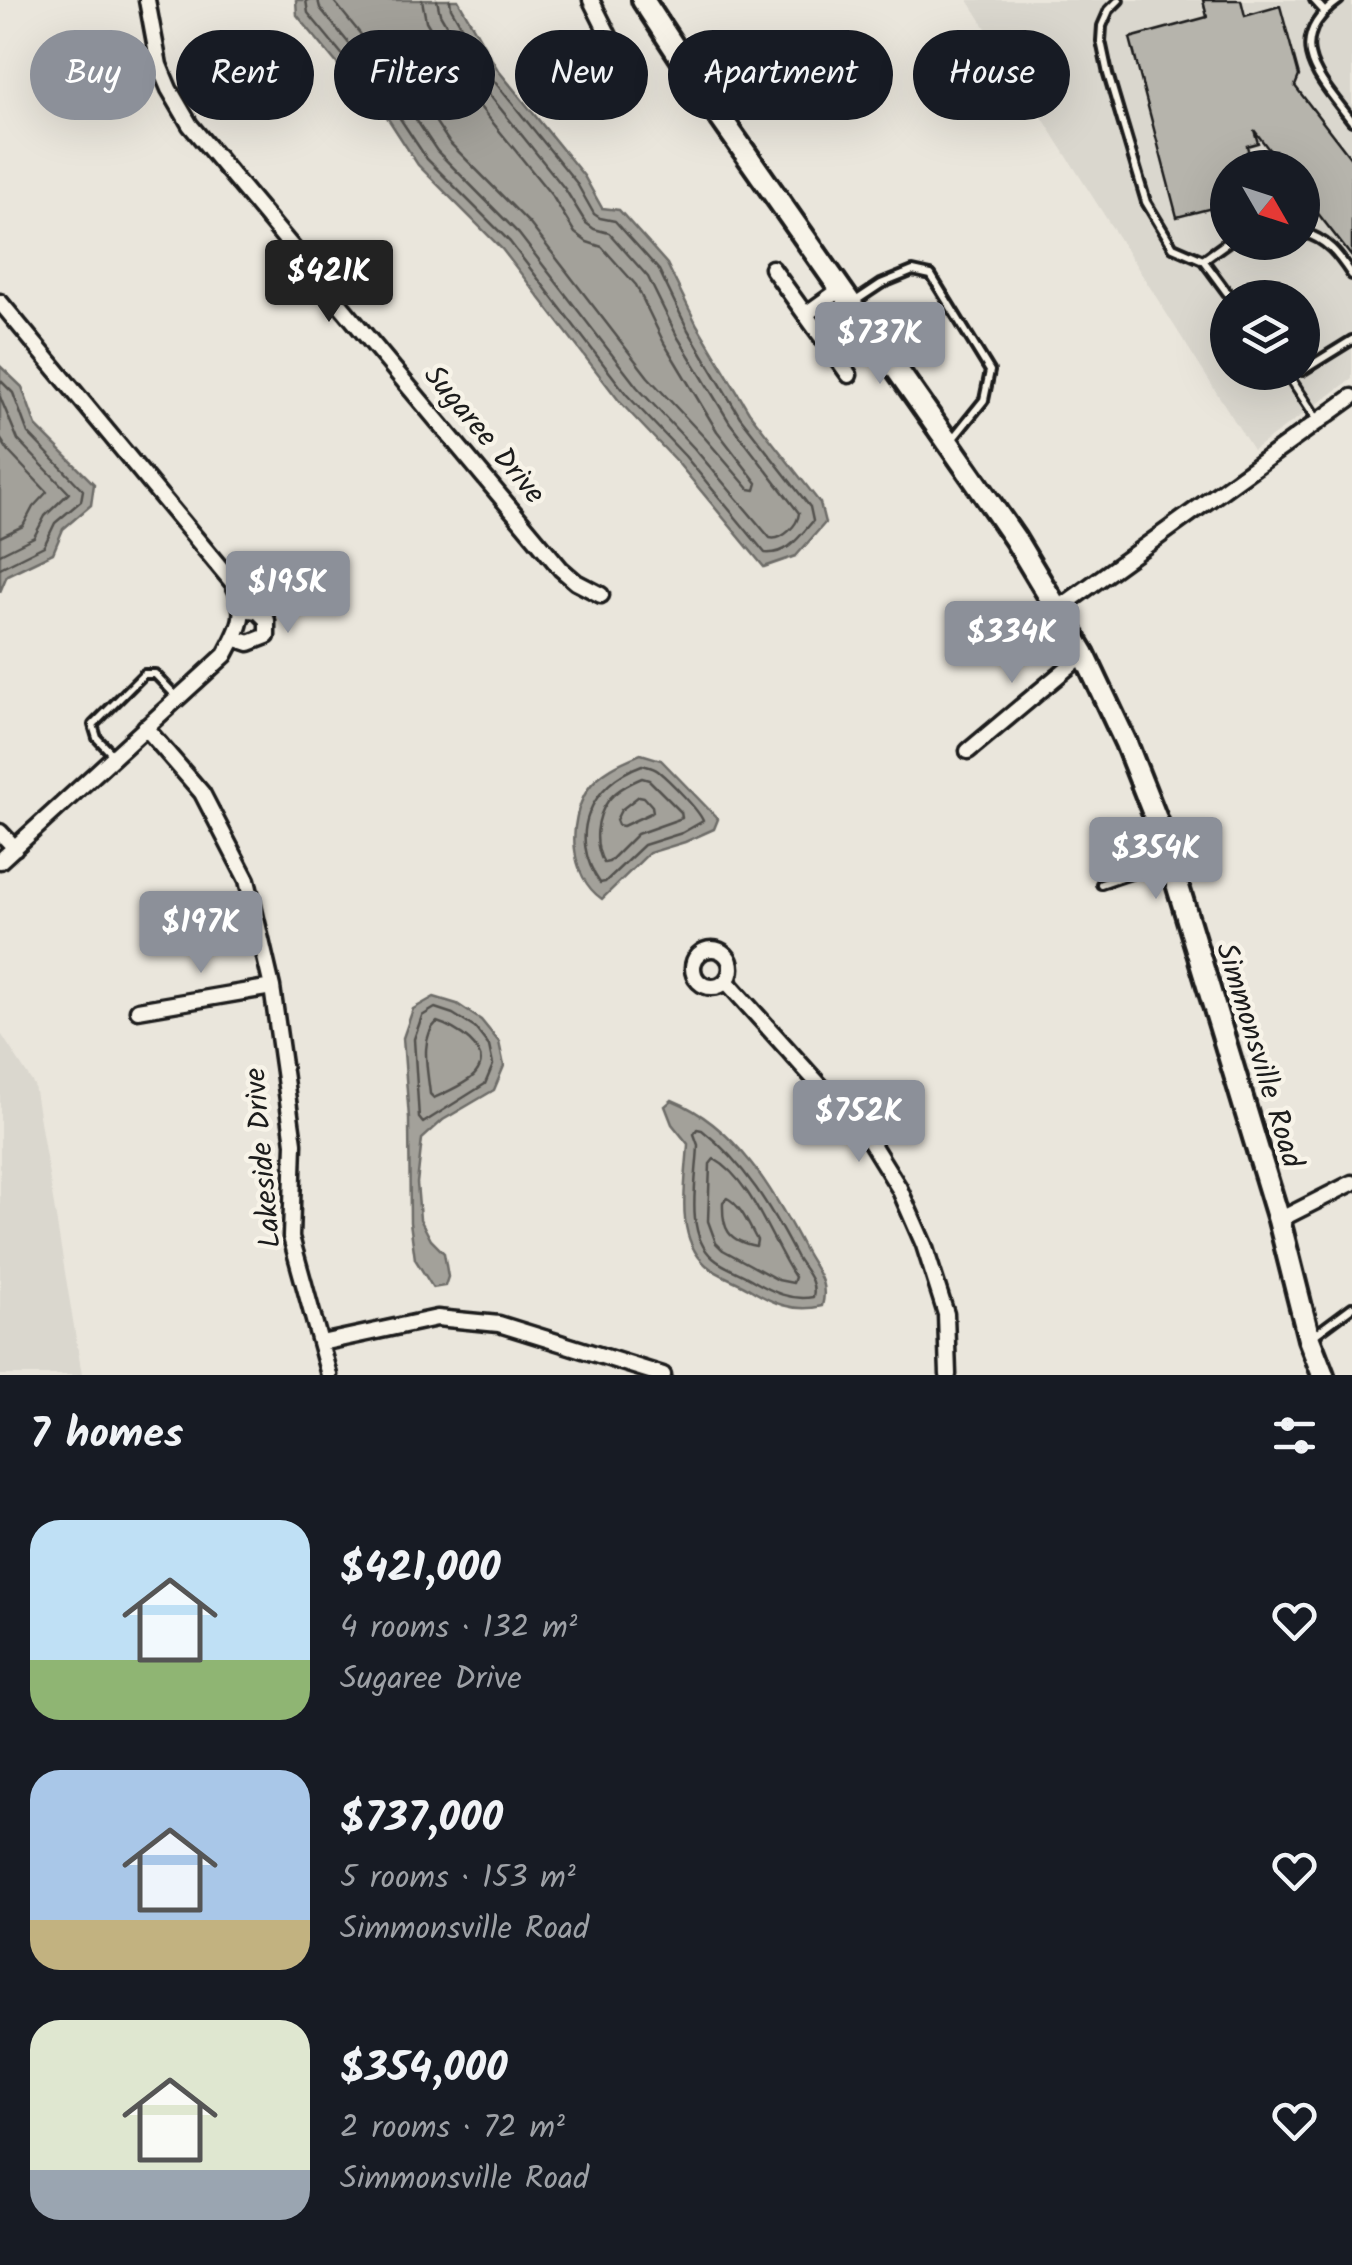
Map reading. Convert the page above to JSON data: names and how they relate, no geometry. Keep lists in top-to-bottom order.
{
  "streets": {
    "street": ["Sugaree Drive", "Simmonsville Road", "Lakeside Drive"]
  },
  "north": "bottom right",
  "page": {
    "chip": [
      "Buy",
      "Rent",
      "Filters",
      "New",
      "Apartment",
      "House"
    ],
    "price": [
      "$421K",
      "$737K",
      "$195K",
      "$334K",
      "$354K",
      "$197K",
      "$752K"
    ],
    "heading": "7 homes",
    "list": [
      {
        "name": "$421,000",
        "note": "4 rooms · 132 m² · Sugaree Drive"
      },
      {
        "name": "$737,000",
        "note": "5 rooms · 153 m² · Simmonsville Road"
      },
      {
        "name": "$354,000",
        "note": "2 rooms · 72 m² · Simmonsville Road"
      }
    ]
  }
}
